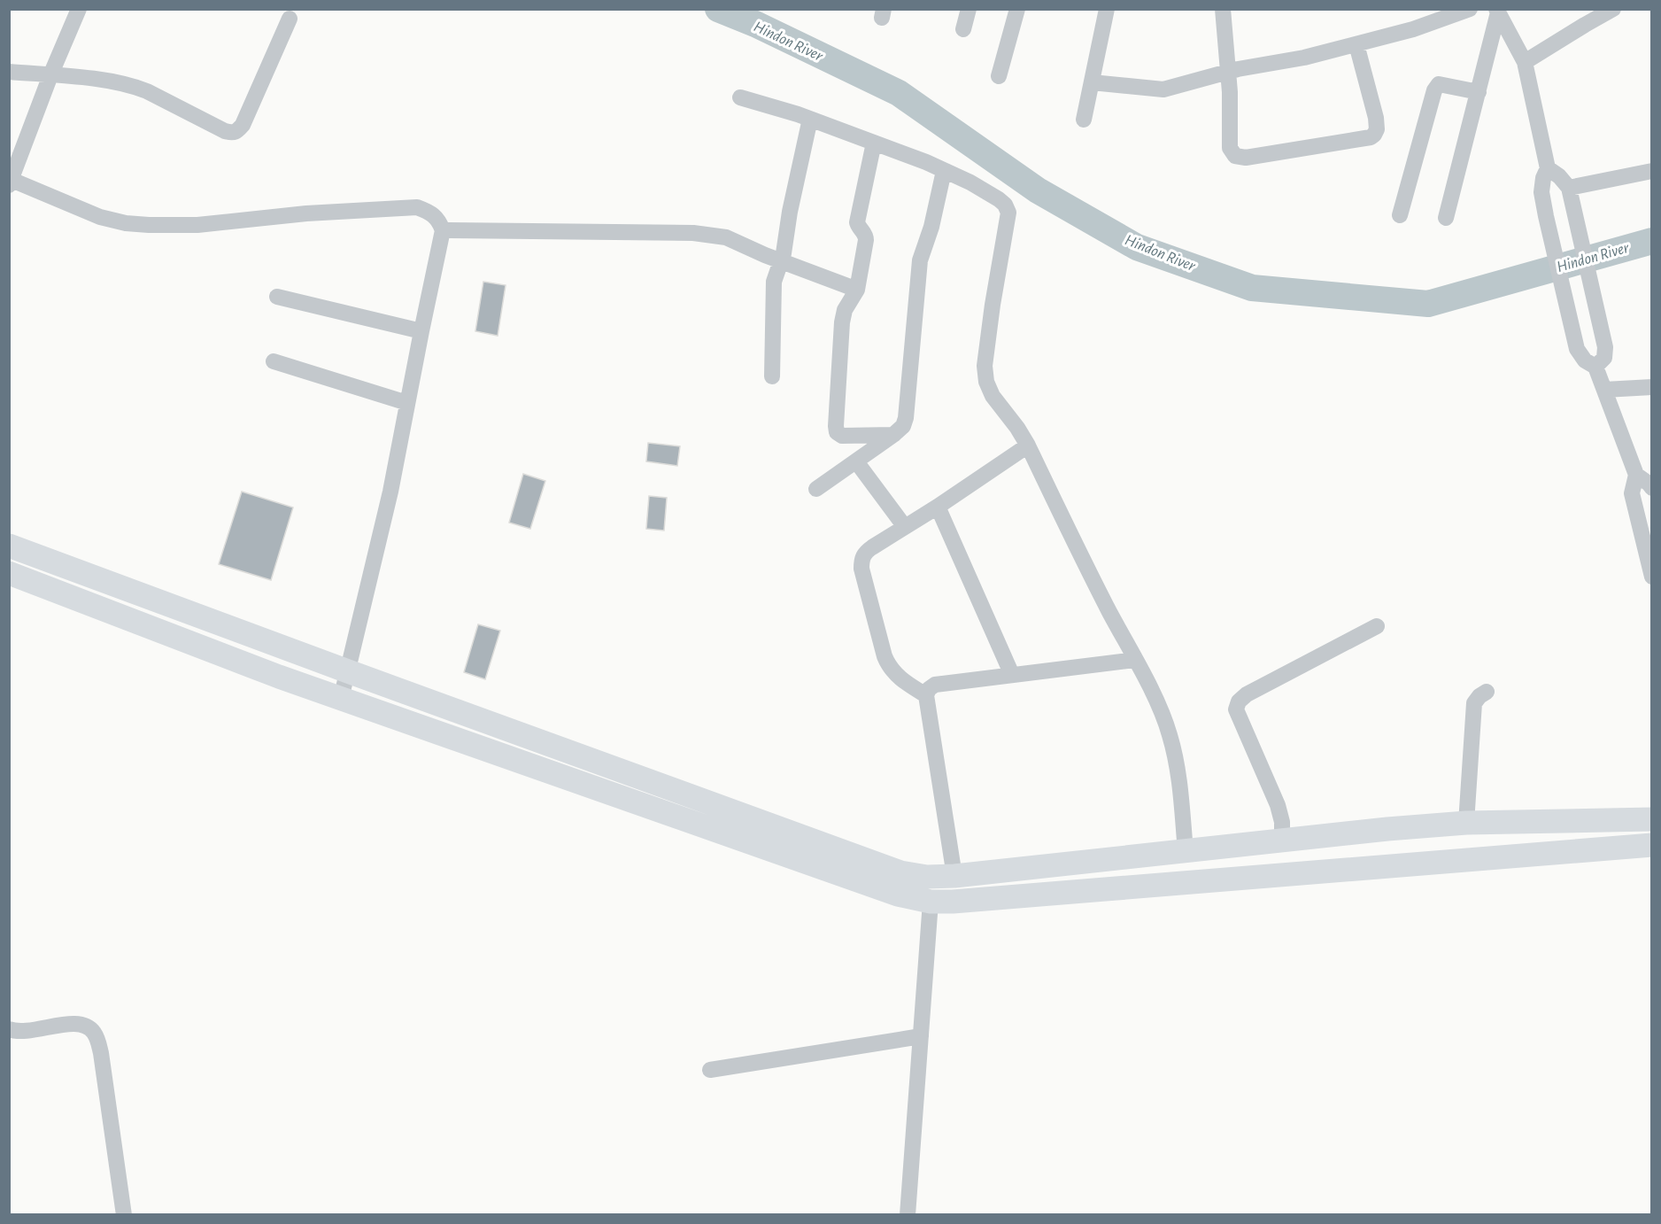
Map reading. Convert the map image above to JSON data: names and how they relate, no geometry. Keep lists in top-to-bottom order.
{
  "water": ["Hindon River"]
}
